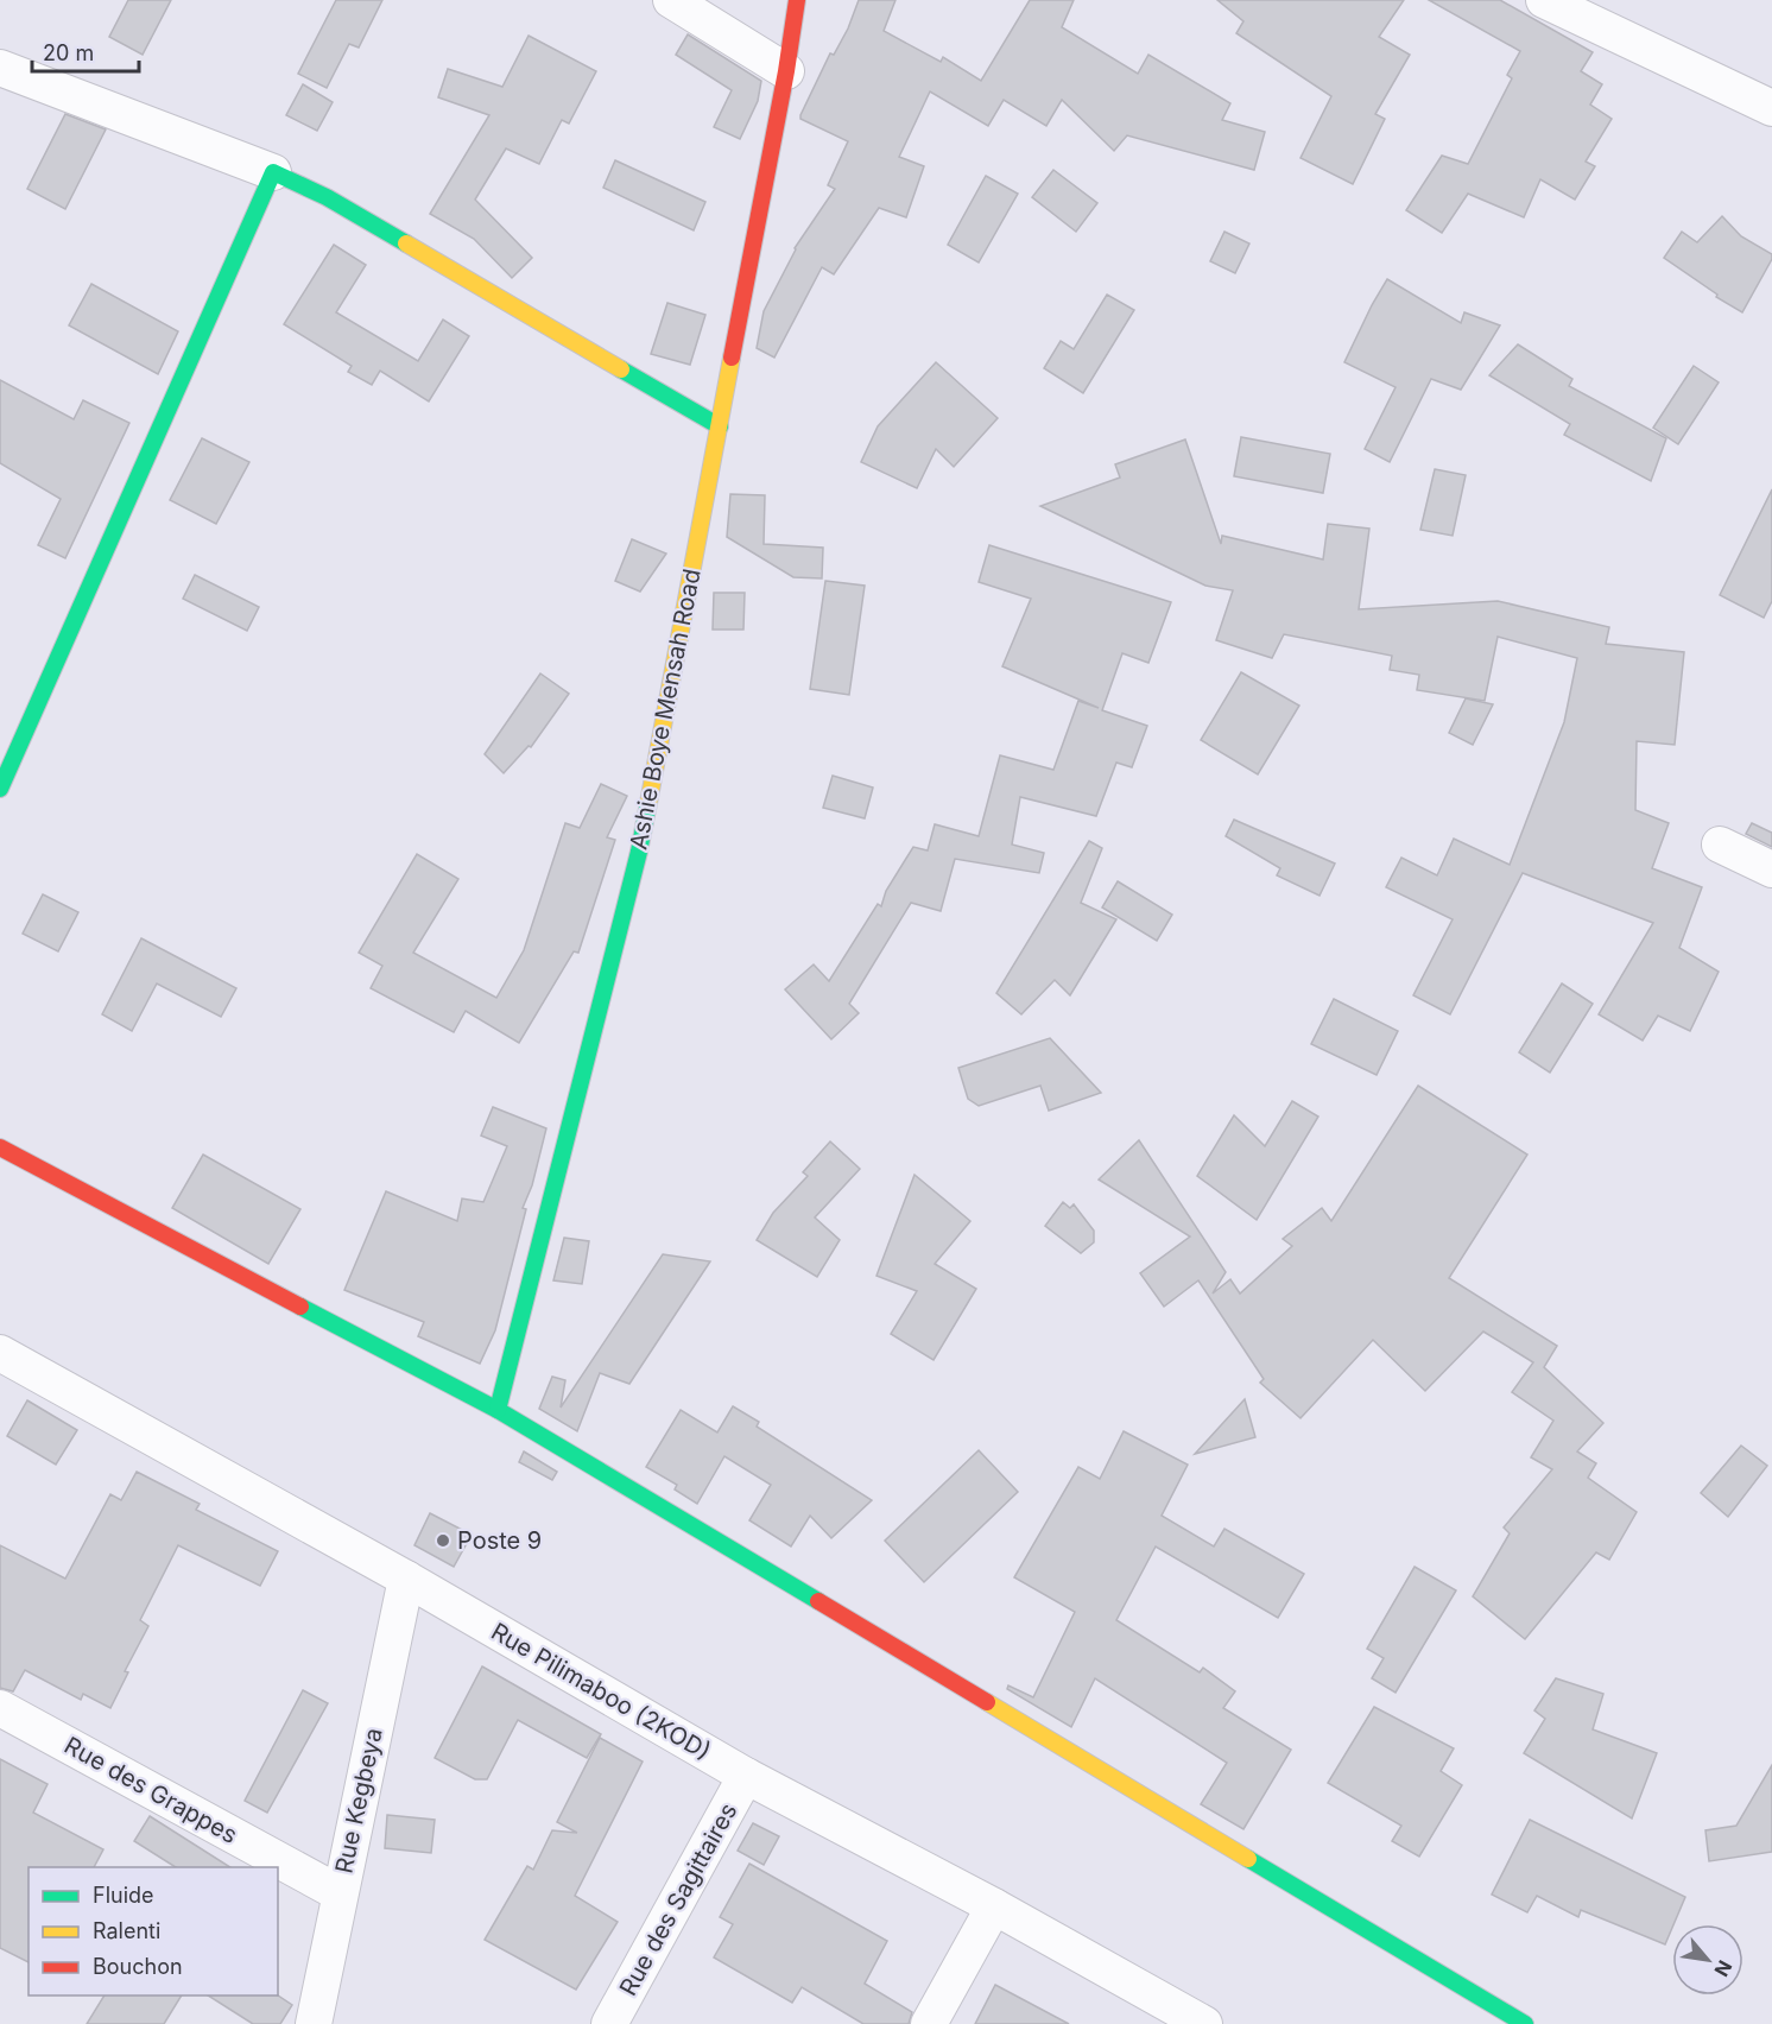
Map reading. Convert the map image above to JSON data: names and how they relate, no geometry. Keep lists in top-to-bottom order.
{
  "streets": {
    "street": [
      "Ashie Boye Mensah Road",
      "Rue Pilimaboo (2KOD)",
      "Rue des Grappes",
      "Rue Kegbeya",
      "Rue des Sagittaires"
    ]
  },
  "crossings": [
    ["Rue Pilimaboo (2KOD)", "Rue Kegbeya"],
    ["Rue Pilimaboo (2KOD)", "Rue des Sagittaires"],
    ["Rue des Grappes", "Rue Kegbeya"]
  ],
  "places": ["Poste 9"],
  "legend": ["Fluide", "Ralenti", "Bouchon"],
  "scale_bar": "20 m",
  "north": "bottom right"
}
